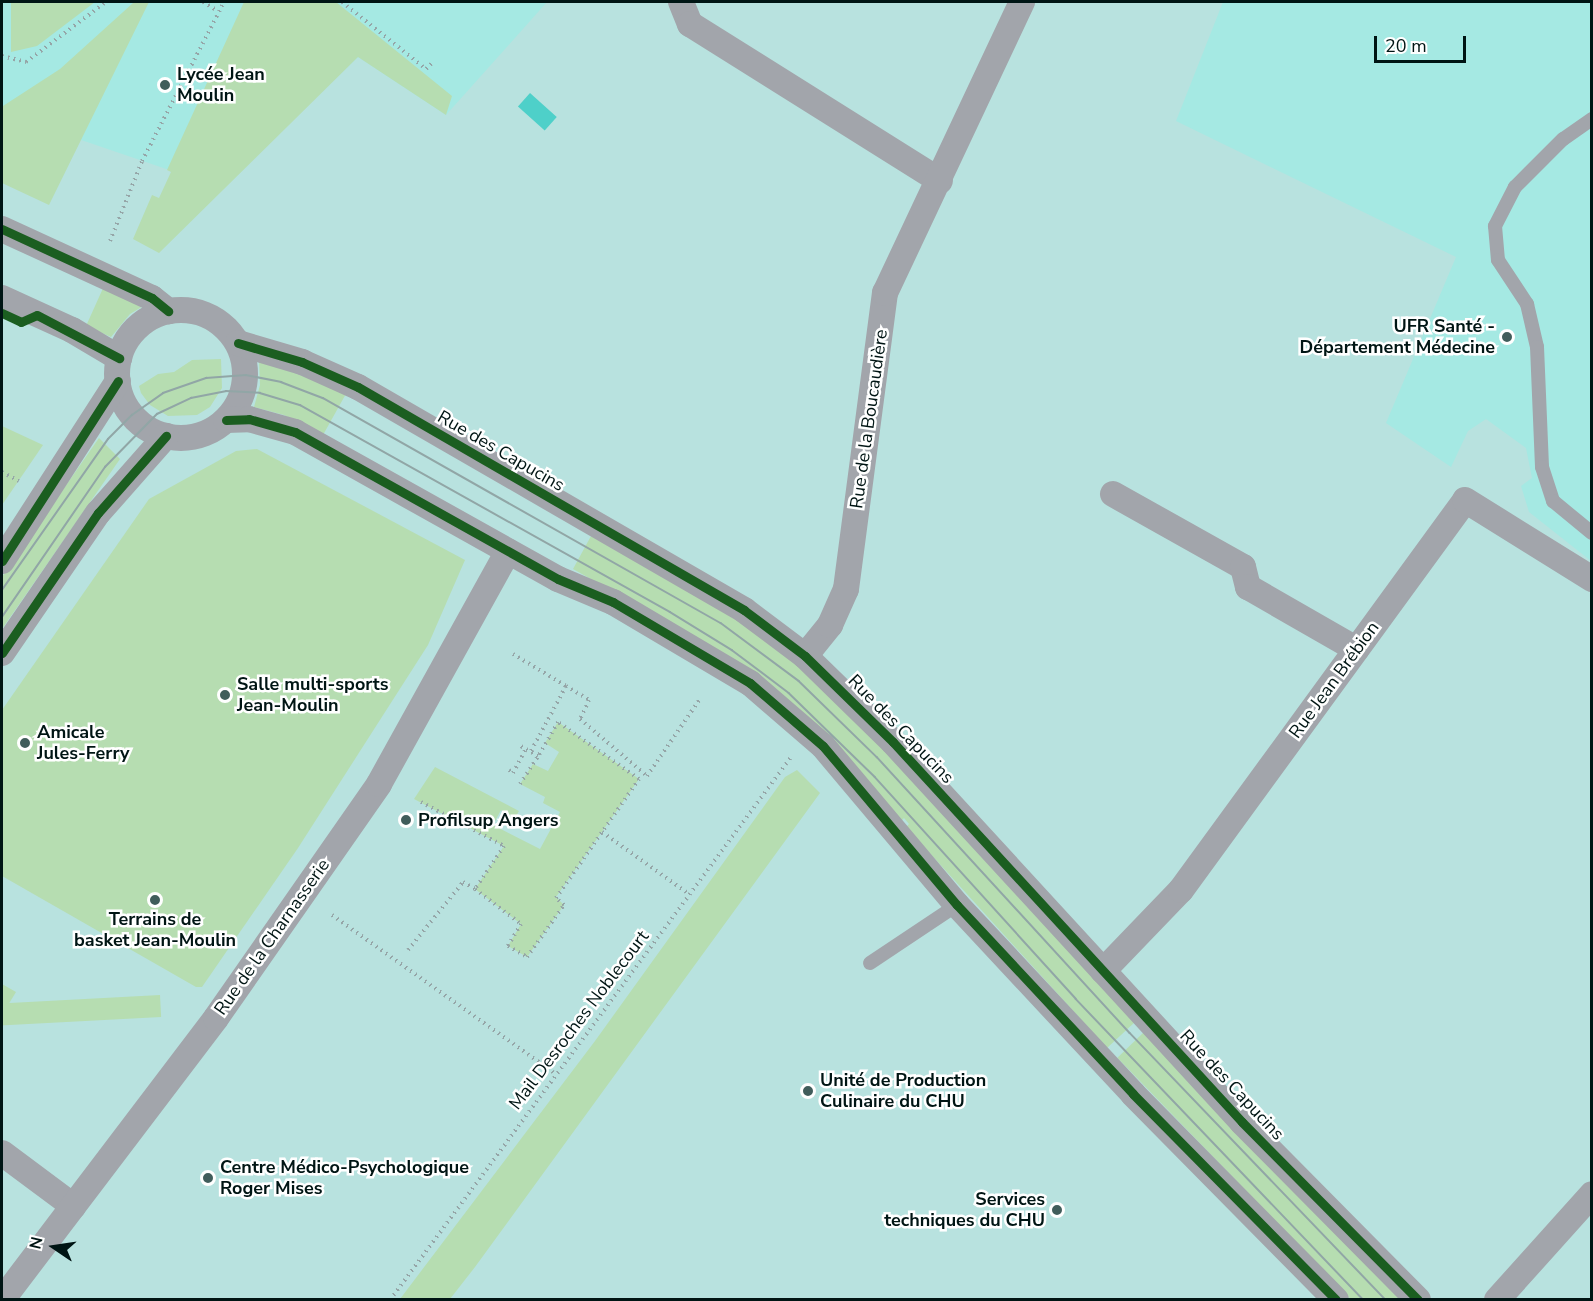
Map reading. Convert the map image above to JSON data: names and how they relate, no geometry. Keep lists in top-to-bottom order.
{
  "streets": {
    "street": [
      "Rue de la Boucaudière",
      "Rue des Capucins",
      "Rue Jean Brébion",
      "Rue de la Charnasserie"
    ],
    "path": ["Mail Desroches Noblecourt"]
  },
  "crossings": [
    ["Rue de la Boucaudière", "Rue des Capucins"],
    ["Rue des Capucins", "Rue Jean Brébion"]
  ],
  "places": [
    "Lycée Jean Moulin",
    "UFR Santé - Département Médecine",
    "Salle multi-sports Jean-Moulin",
    "Amicale Jules-Ferry",
    "Profilsup Angers",
    "Terrains de basket Jean-Moulin",
    "Unité de Production Culinaire du CHU",
    "Centre Médico-Psychologique Roger Mises",
    "Services techniques du CHU"
  ],
  "scale_bar": "20 m",
  "north": "left"
}
